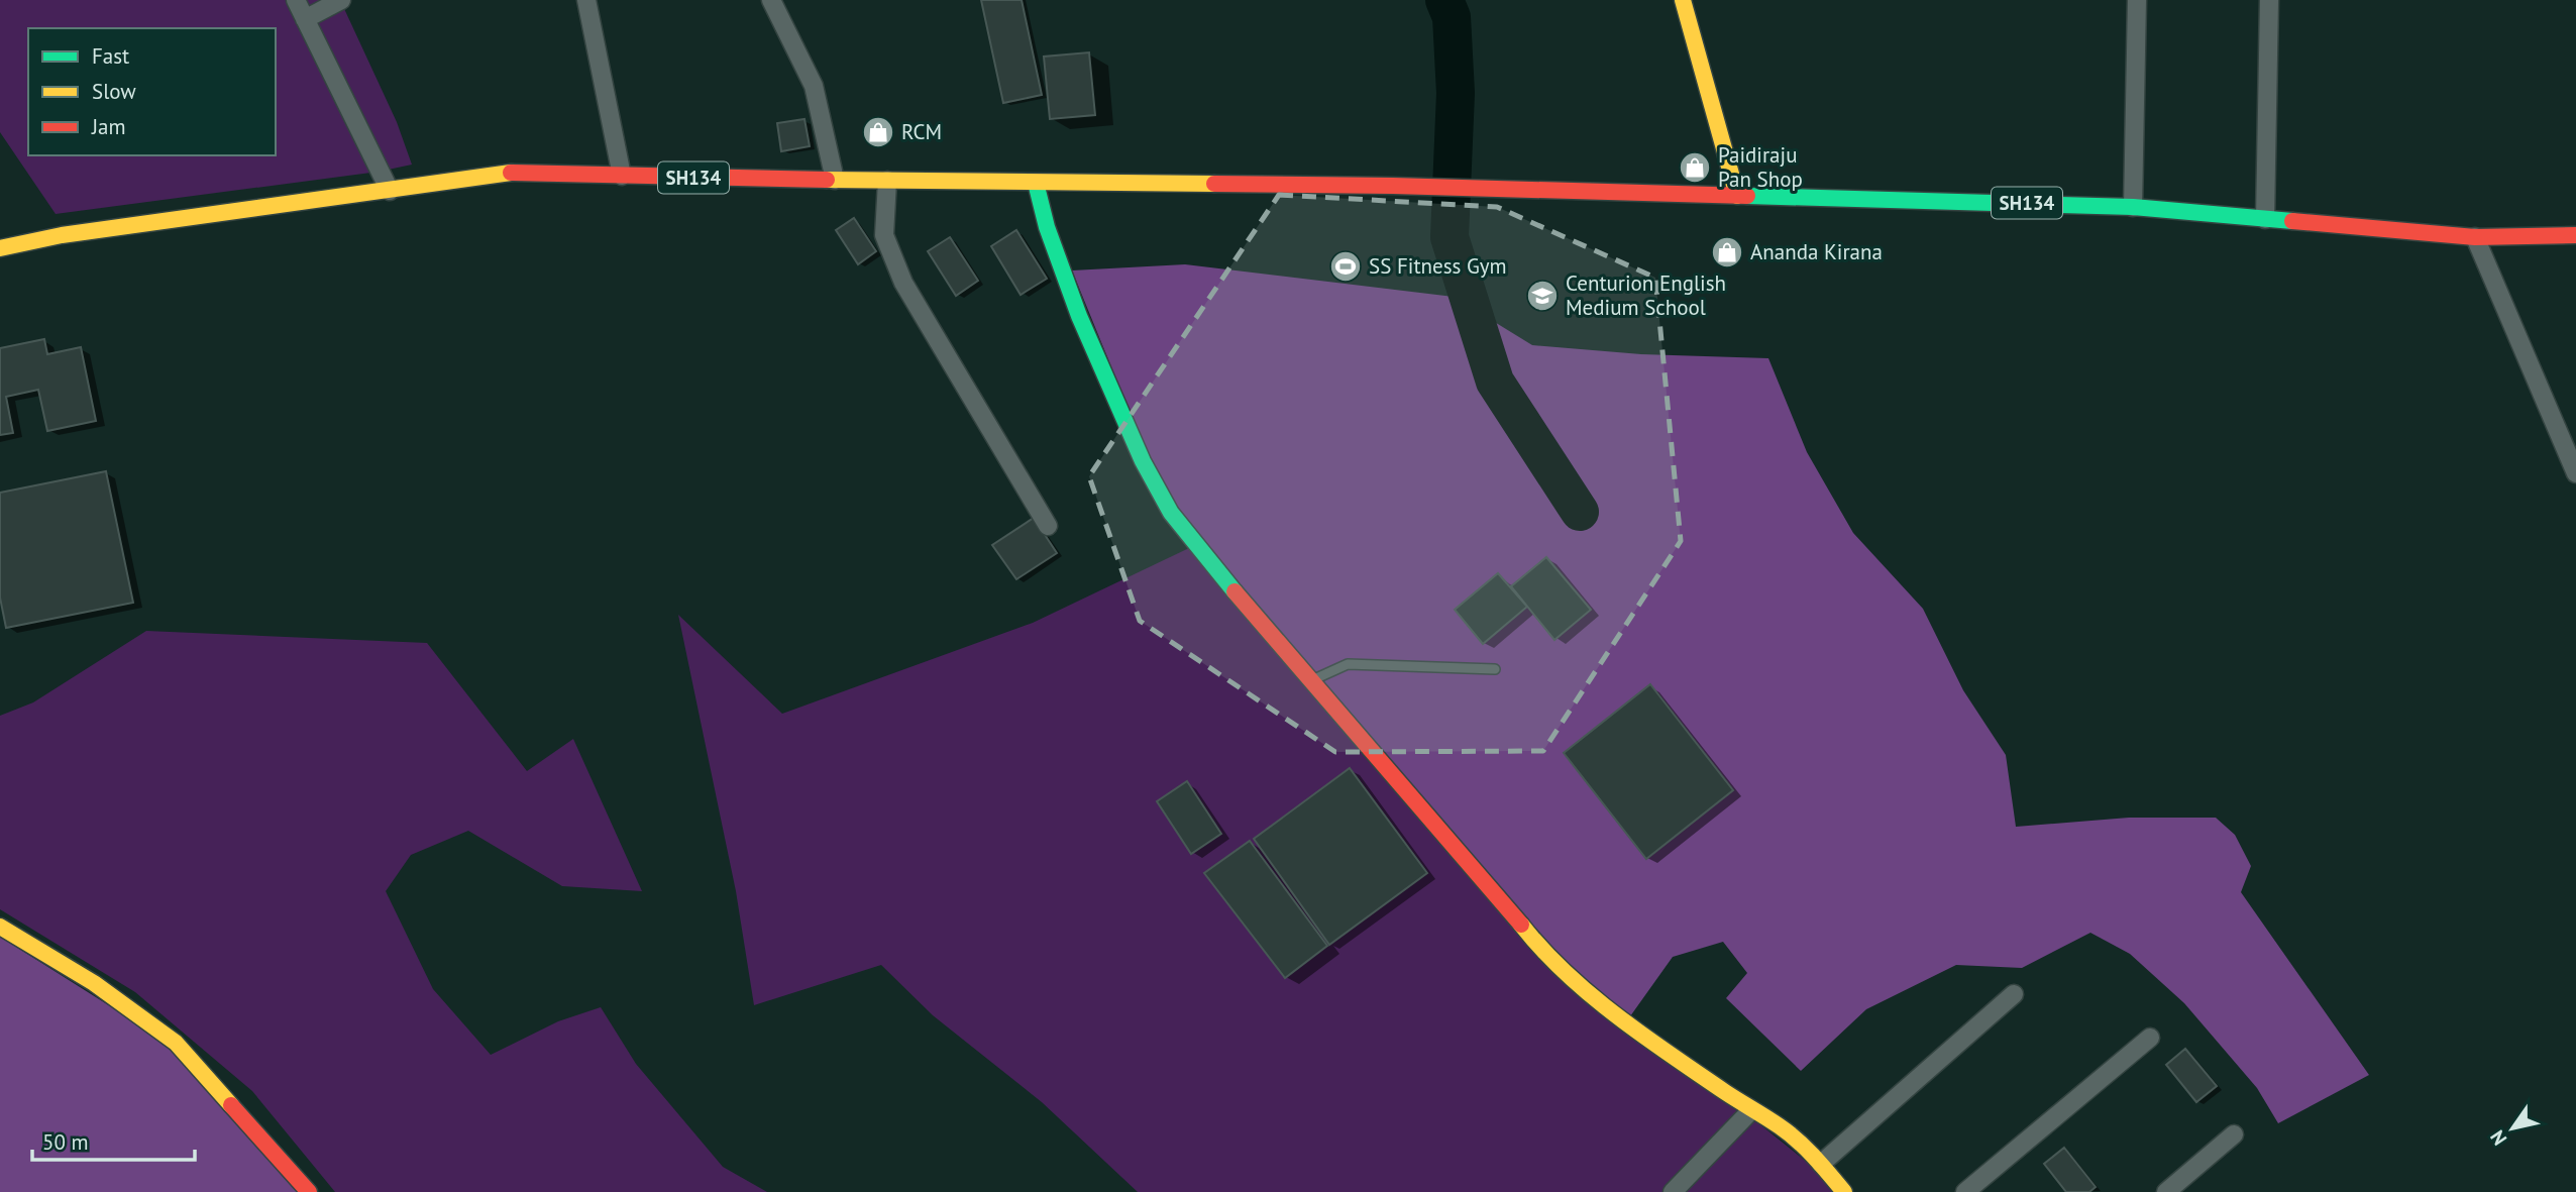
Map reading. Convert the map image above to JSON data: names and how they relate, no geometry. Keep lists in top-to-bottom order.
{
  "streets": {
    "main road": ["SH134"]
  },
  "places": {
    "shop": ["RCM", "Paidiraju Pan Shop", "Ananda Kirana"],
    "sports": ["SS Fitness Gym"],
    "school or university": ["Centurion English Medium School"]
  },
  "legend": ["Fast", "Slow", "Jam"],
  "scale_bar": "50 m",
  "north": "bottom left"
}
